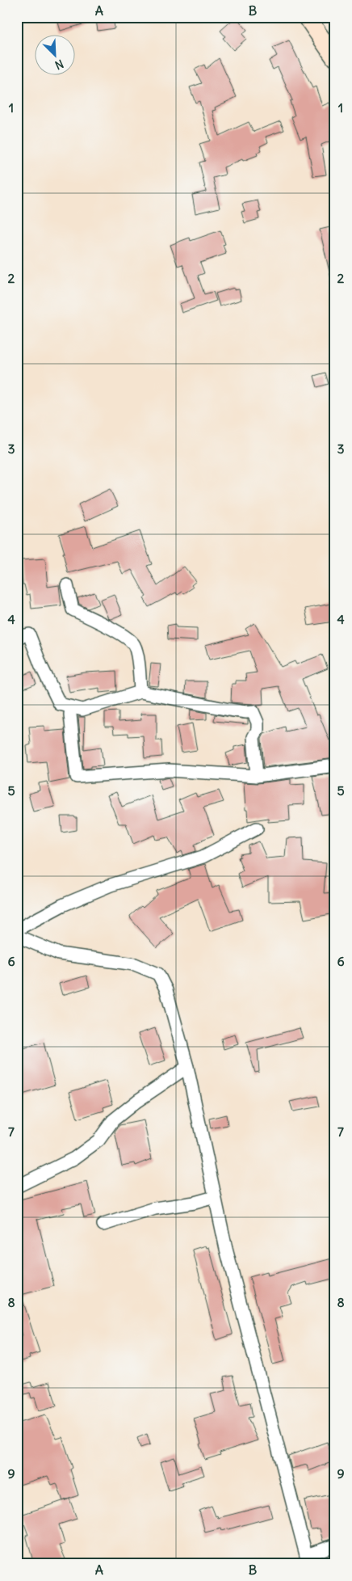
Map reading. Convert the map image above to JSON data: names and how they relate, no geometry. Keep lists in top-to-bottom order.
{
  "north": "bottom right",
  "grid": {
    "columns": ["A", "B"],
    "rows": [
      "1",
      "2",
      "3",
      "4",
      "5",
      "6",
      "7",
      "8",
      "9"
    ]
  }
}
